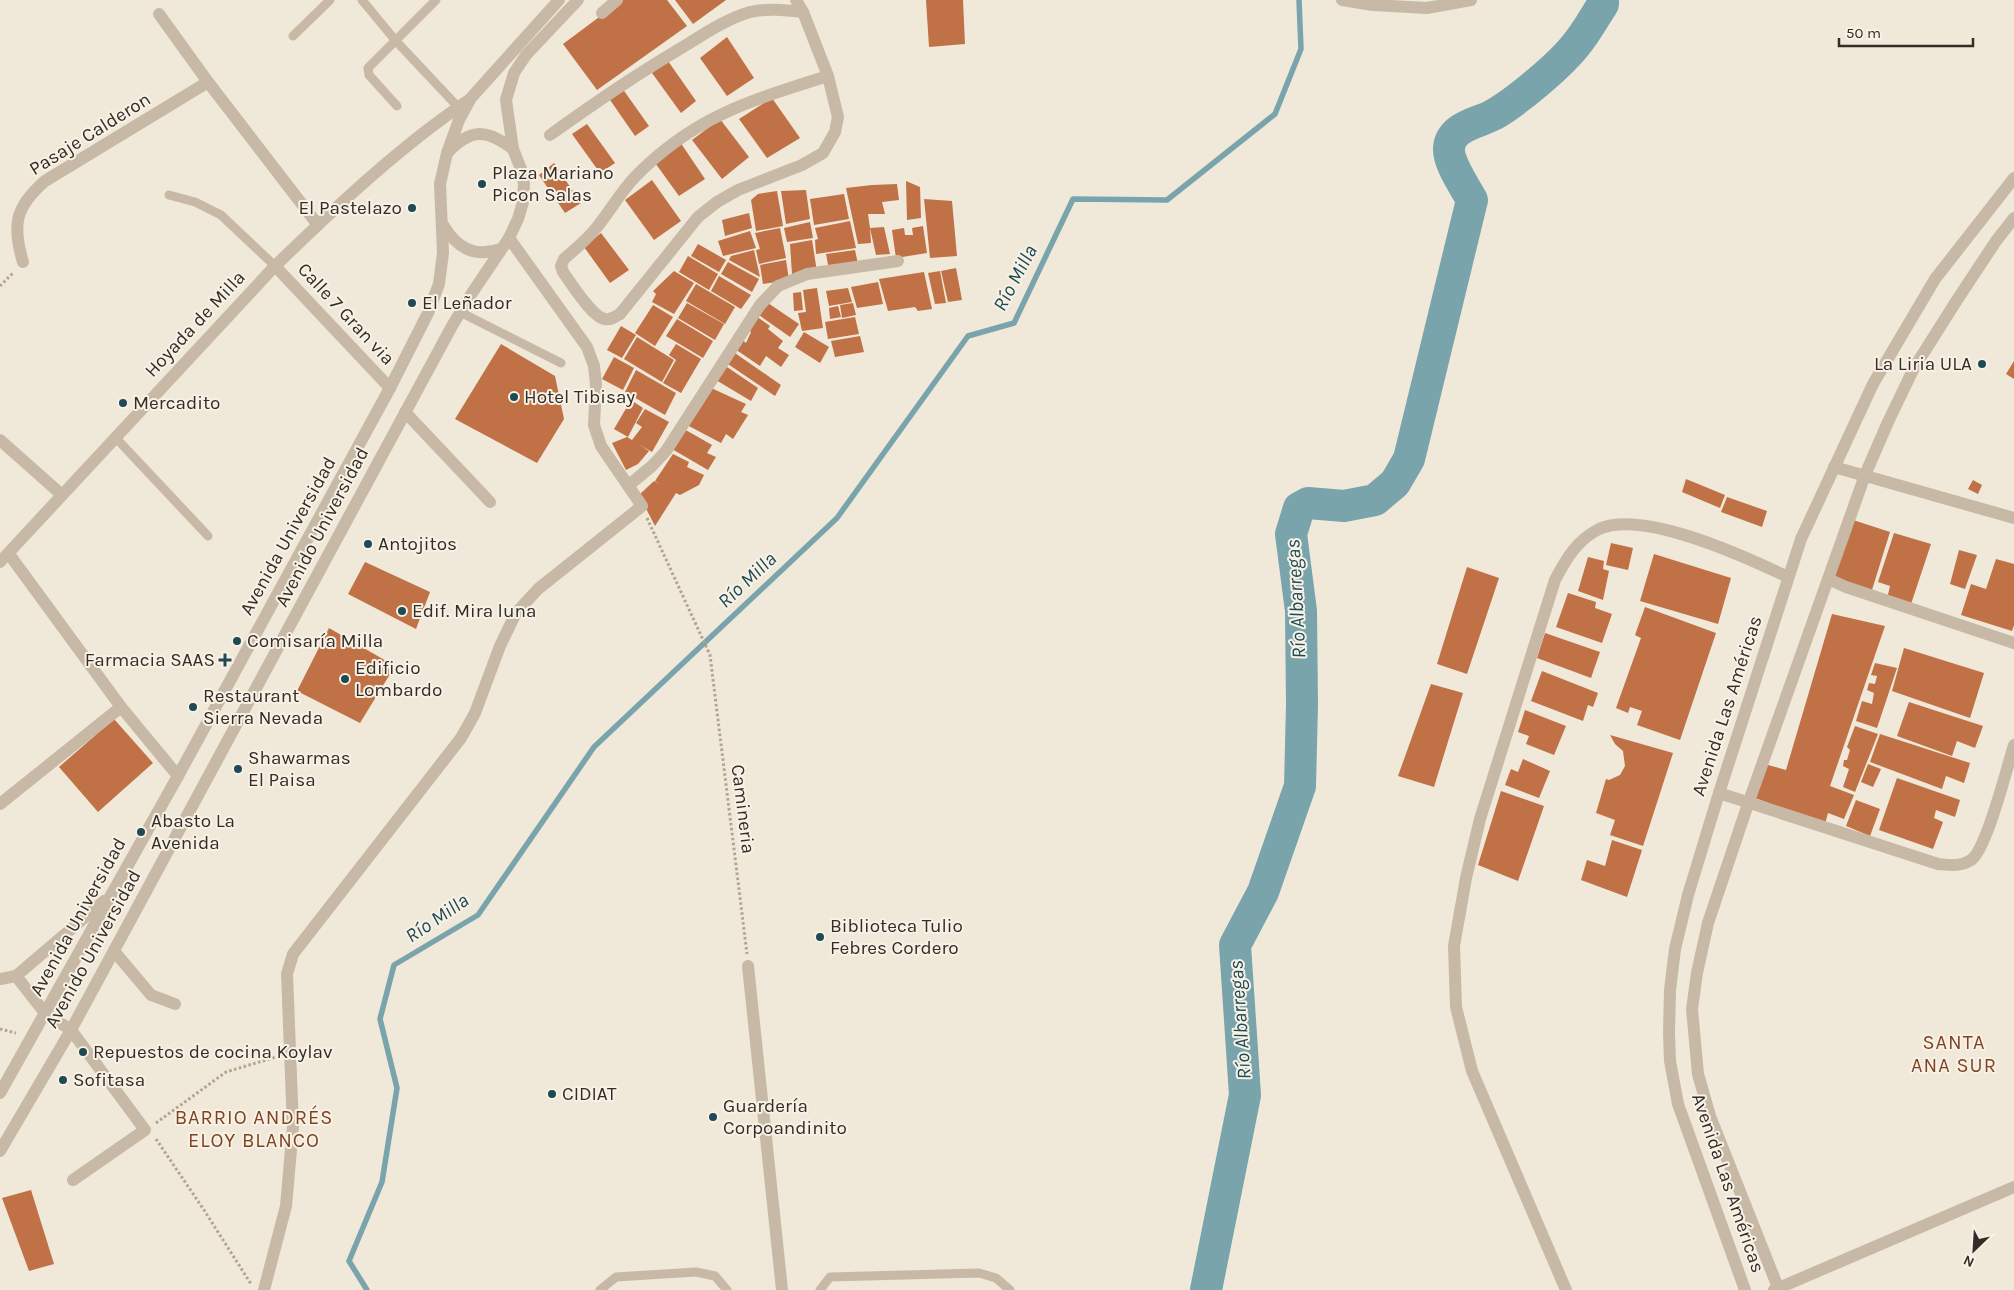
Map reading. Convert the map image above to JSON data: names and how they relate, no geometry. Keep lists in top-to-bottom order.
{
  "streets": {
    "street": [
      "Pasaje Calderon",
      "Calle 7 Gran via",
      "Hoyada de Milla",
      "Avenido Universidad",
      "Avenida Universidad",
      "Avenida Las Américas"
    ],
    "path": ["Camineria"]
  },
  "crossings": [
    ["Calle 7 Gran via", "Hoyada de Milla"],
    ["Calle 7 Gran via", "Avenida Universidad"],
    ["Avenido Universidad", "Avenida Universidad"]
  ],
  "districts": ["SANTA ANA SUR", "BARRIO ANDRÉS ELOY BLANCO"],
  "water": ["Río Milla", "Río Albarregas"],
  "places": {
    "other": [
      "Plaza Mariano Picon Salas",
      "El Pastelazo",
      "El Leñador",
      "La Liria ULA",
      "Hotel Tibisay",
      "Mercadito",
      "Antojitos",
      "Edif. Mira luna",
      "Comisaría Milla",
      "Edificio Lombardo",
      "Restaurant Sierra Nevada",
      "Shawarmas El Paisa",
      "Abasto La Avenida",
      "Biblioteca Tulio Febres Cordero",
      "Repuestos de cocina Koylav",
      "Sofitasa",
      "CIDIAT",
      "Guardería Corpoandinito"
    ],
    "health": ["Farmacia SAAS"]
  },
  "scale_bar": "50 m",
  "north": "bottom left"
}
